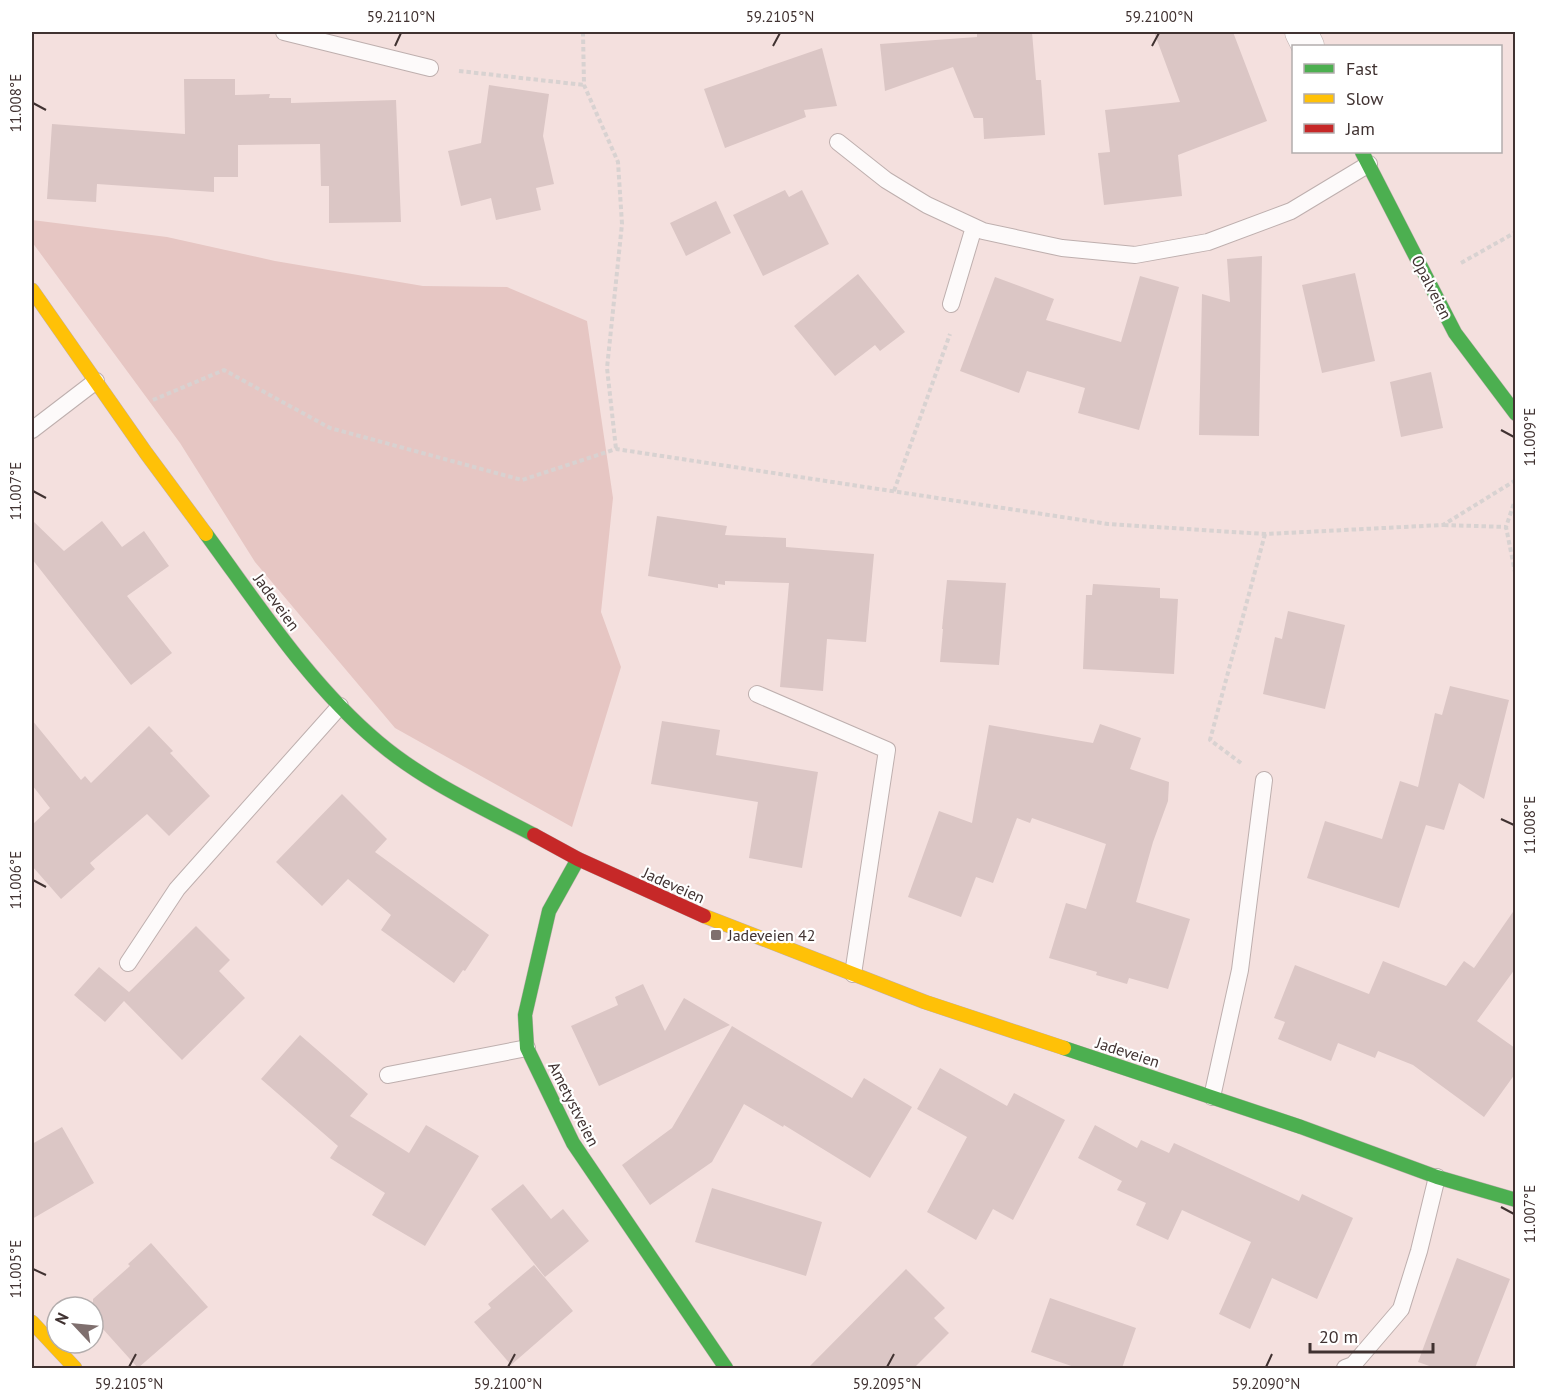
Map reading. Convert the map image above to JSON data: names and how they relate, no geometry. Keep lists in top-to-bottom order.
{
  "streets": {
    "street": ["Opalveien", "Jadeveien", "Ametystveien"]
  },
  "crossings": [
    ["Jadeveien", "Ametystveien"]
  ],
  "places": {
    "transit": ["Jadeveien 42"]
  },
  "legend": ["Fast", "Slow", "Jam"],
  "scale_bar": "20 m",
  "north": "top left",
  "coordinates": [
    "59.2110°N",
    "59.2105°N",
    "59.2100°N",
    "11.008°E",
    "11.009°E",
    "11.007°E",
    "11.006°E",
    "11.005°E",
    "59.2095°N",
    "59.2090°N"
  ]
}
